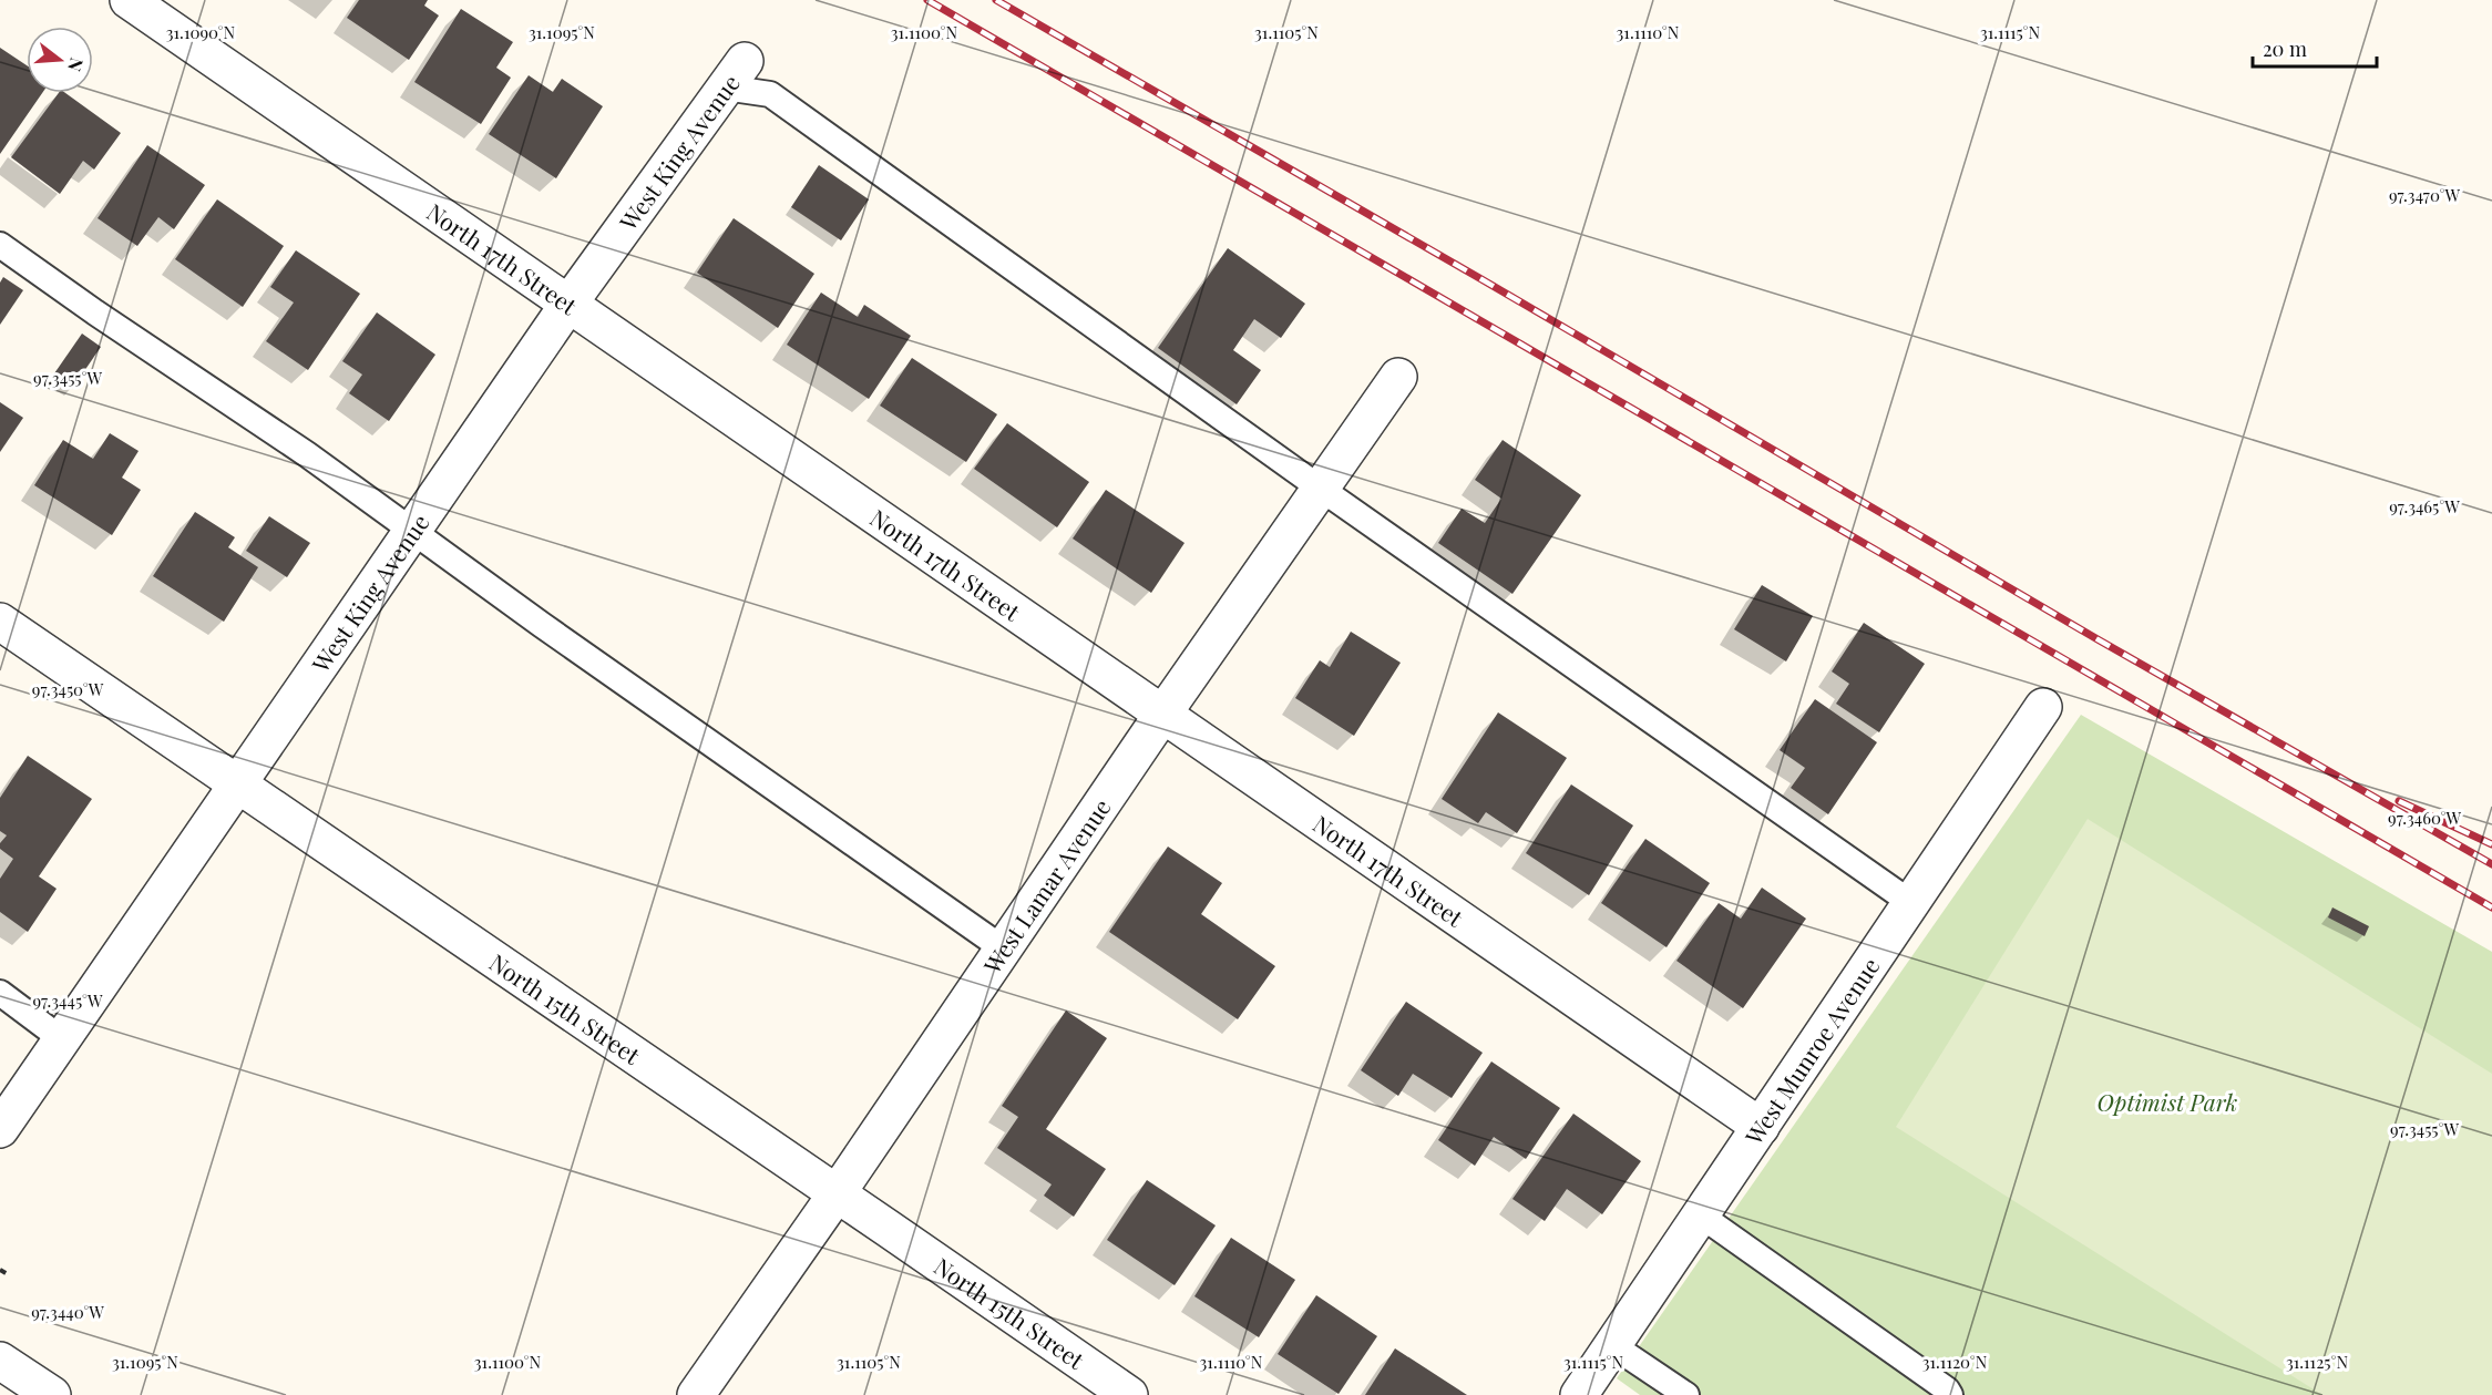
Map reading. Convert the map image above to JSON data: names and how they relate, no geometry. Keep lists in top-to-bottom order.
{
  "streets": {
    "street": [
      "West King Avenue",
      "North 17th Street",
      "West Lamar Avenue",
      "North 15th Street",
      "West Munroe Avenue"
    ]
  },
  "crossings": [
    ["West King Avenue", "North 17th Street"],
    ["West King Avenue", "North 15th Street"],
    ["North 17th Street", "West Lamar Avenue"],
    ["North 17th Street", "West Munroe Avenue"],
    ["West Lamar Avenue", "North 15th Street"]
  ],
  "parks": ["Optimist Park"],
  "scale_bar": "20 m",
  "north": "right",
  "coordinates": [
    "31.1090°N",
    "31.1095°N",
    "31.1100°N",
    "31.1105°N",
    "31.1110°N",
    "31.1115°N",
    "97.3470°W",
    "97.3455°W",
    "97.3465°W",
    "97.3450°W",
    "97.3460°W",
    "97.3445°W",
    "97.3440°W",
    "31.1120°N",
    "31.1125°N"
  ]
}
